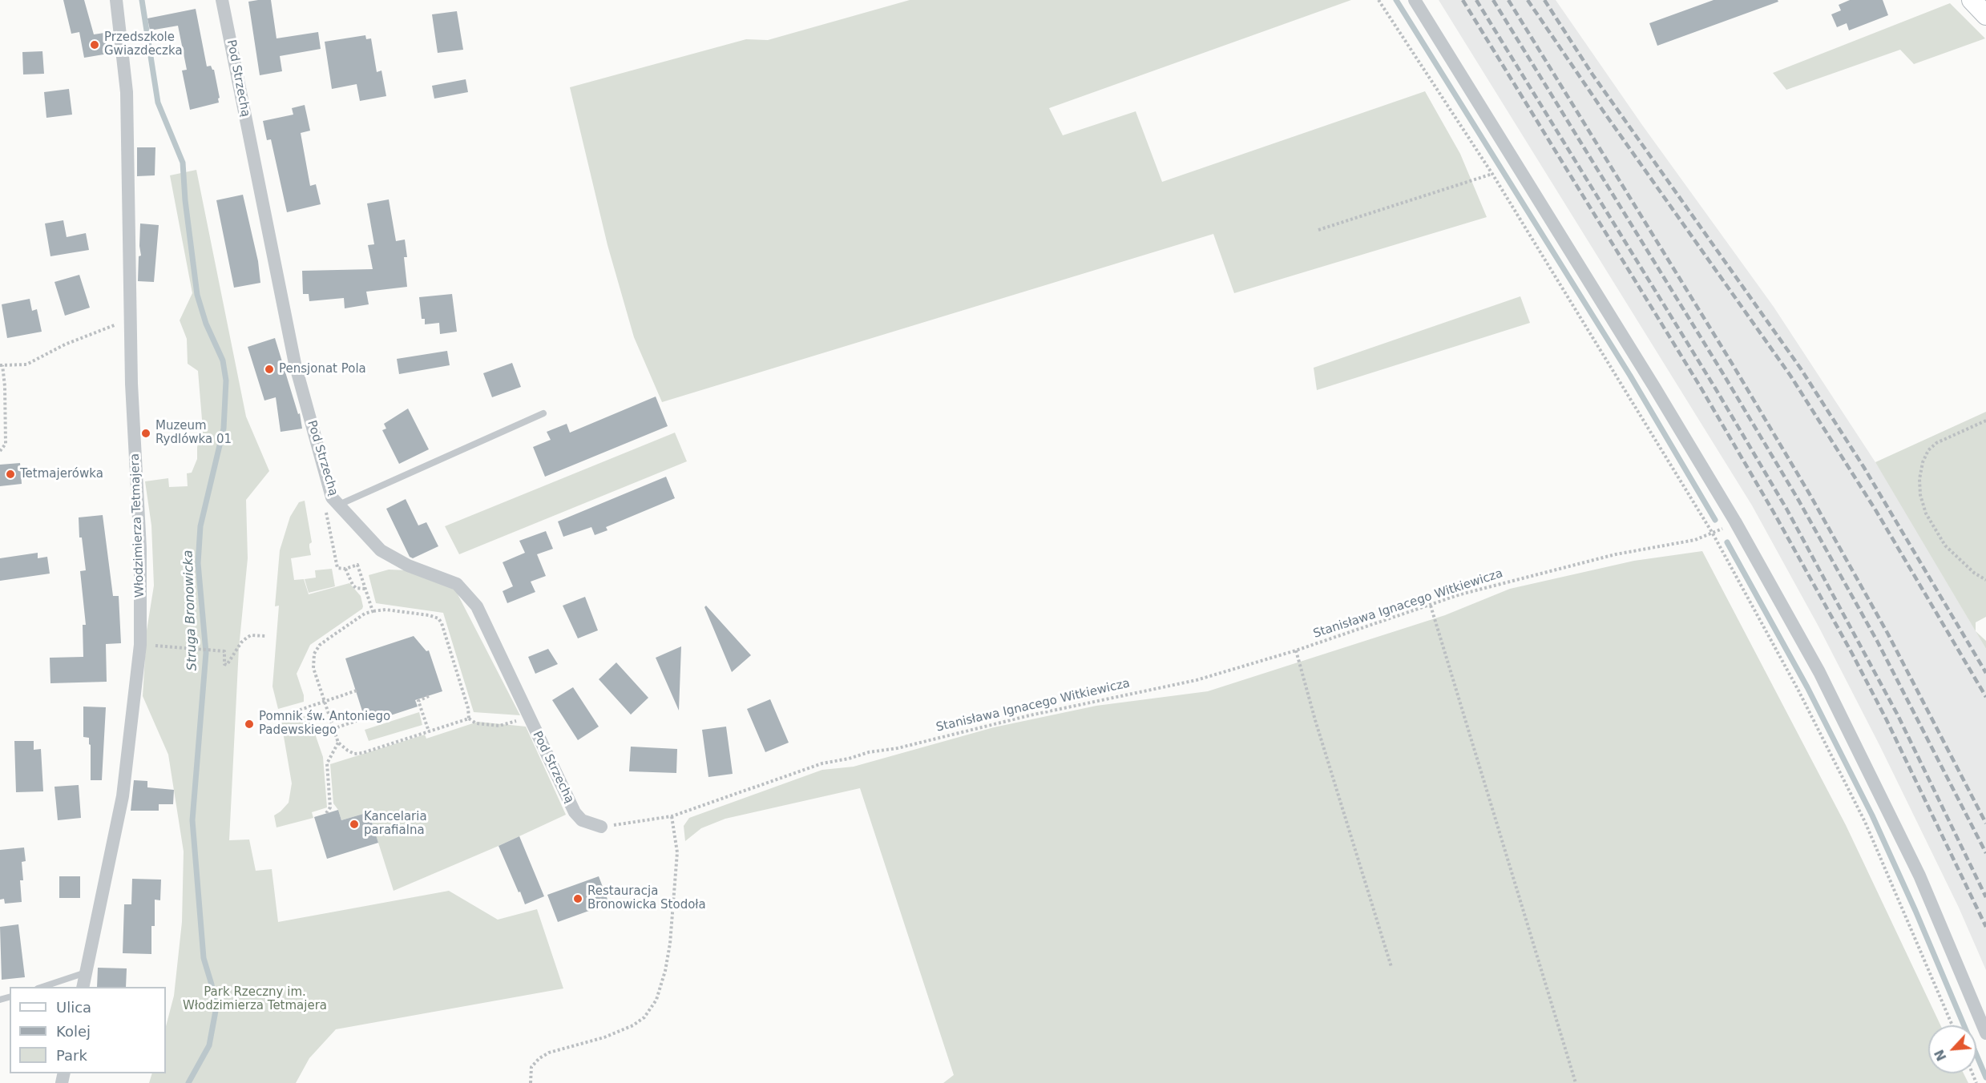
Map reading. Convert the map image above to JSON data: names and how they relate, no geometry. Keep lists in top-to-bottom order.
{
  "streets": {
    "street": ["Pod Strzechą", "Włodzimierza Tetmajera"],
    "path": ["Stanisława Ignacego Witkiewicza"]
  },
  "water": ["Struga Bronowicka"],
  "parks": ["Park Rzeczny im. Włodzimierza Tetmajera"],
  "places": [
    "Przedszkole Gwiazdeczka",
    "Pensjonat Pola",
    "Muzeum Rydlówka 01",
    "Tetmajerówka",
    "Pomnik św. Antoniego Padewskiego",
    "Kancelaria parafialna",
    "Restauracja Bronowicka Stodoła"
  ],
  "legend": ["Ulica", "Kolej", "Park"],
  "north": "bottom left"
}
